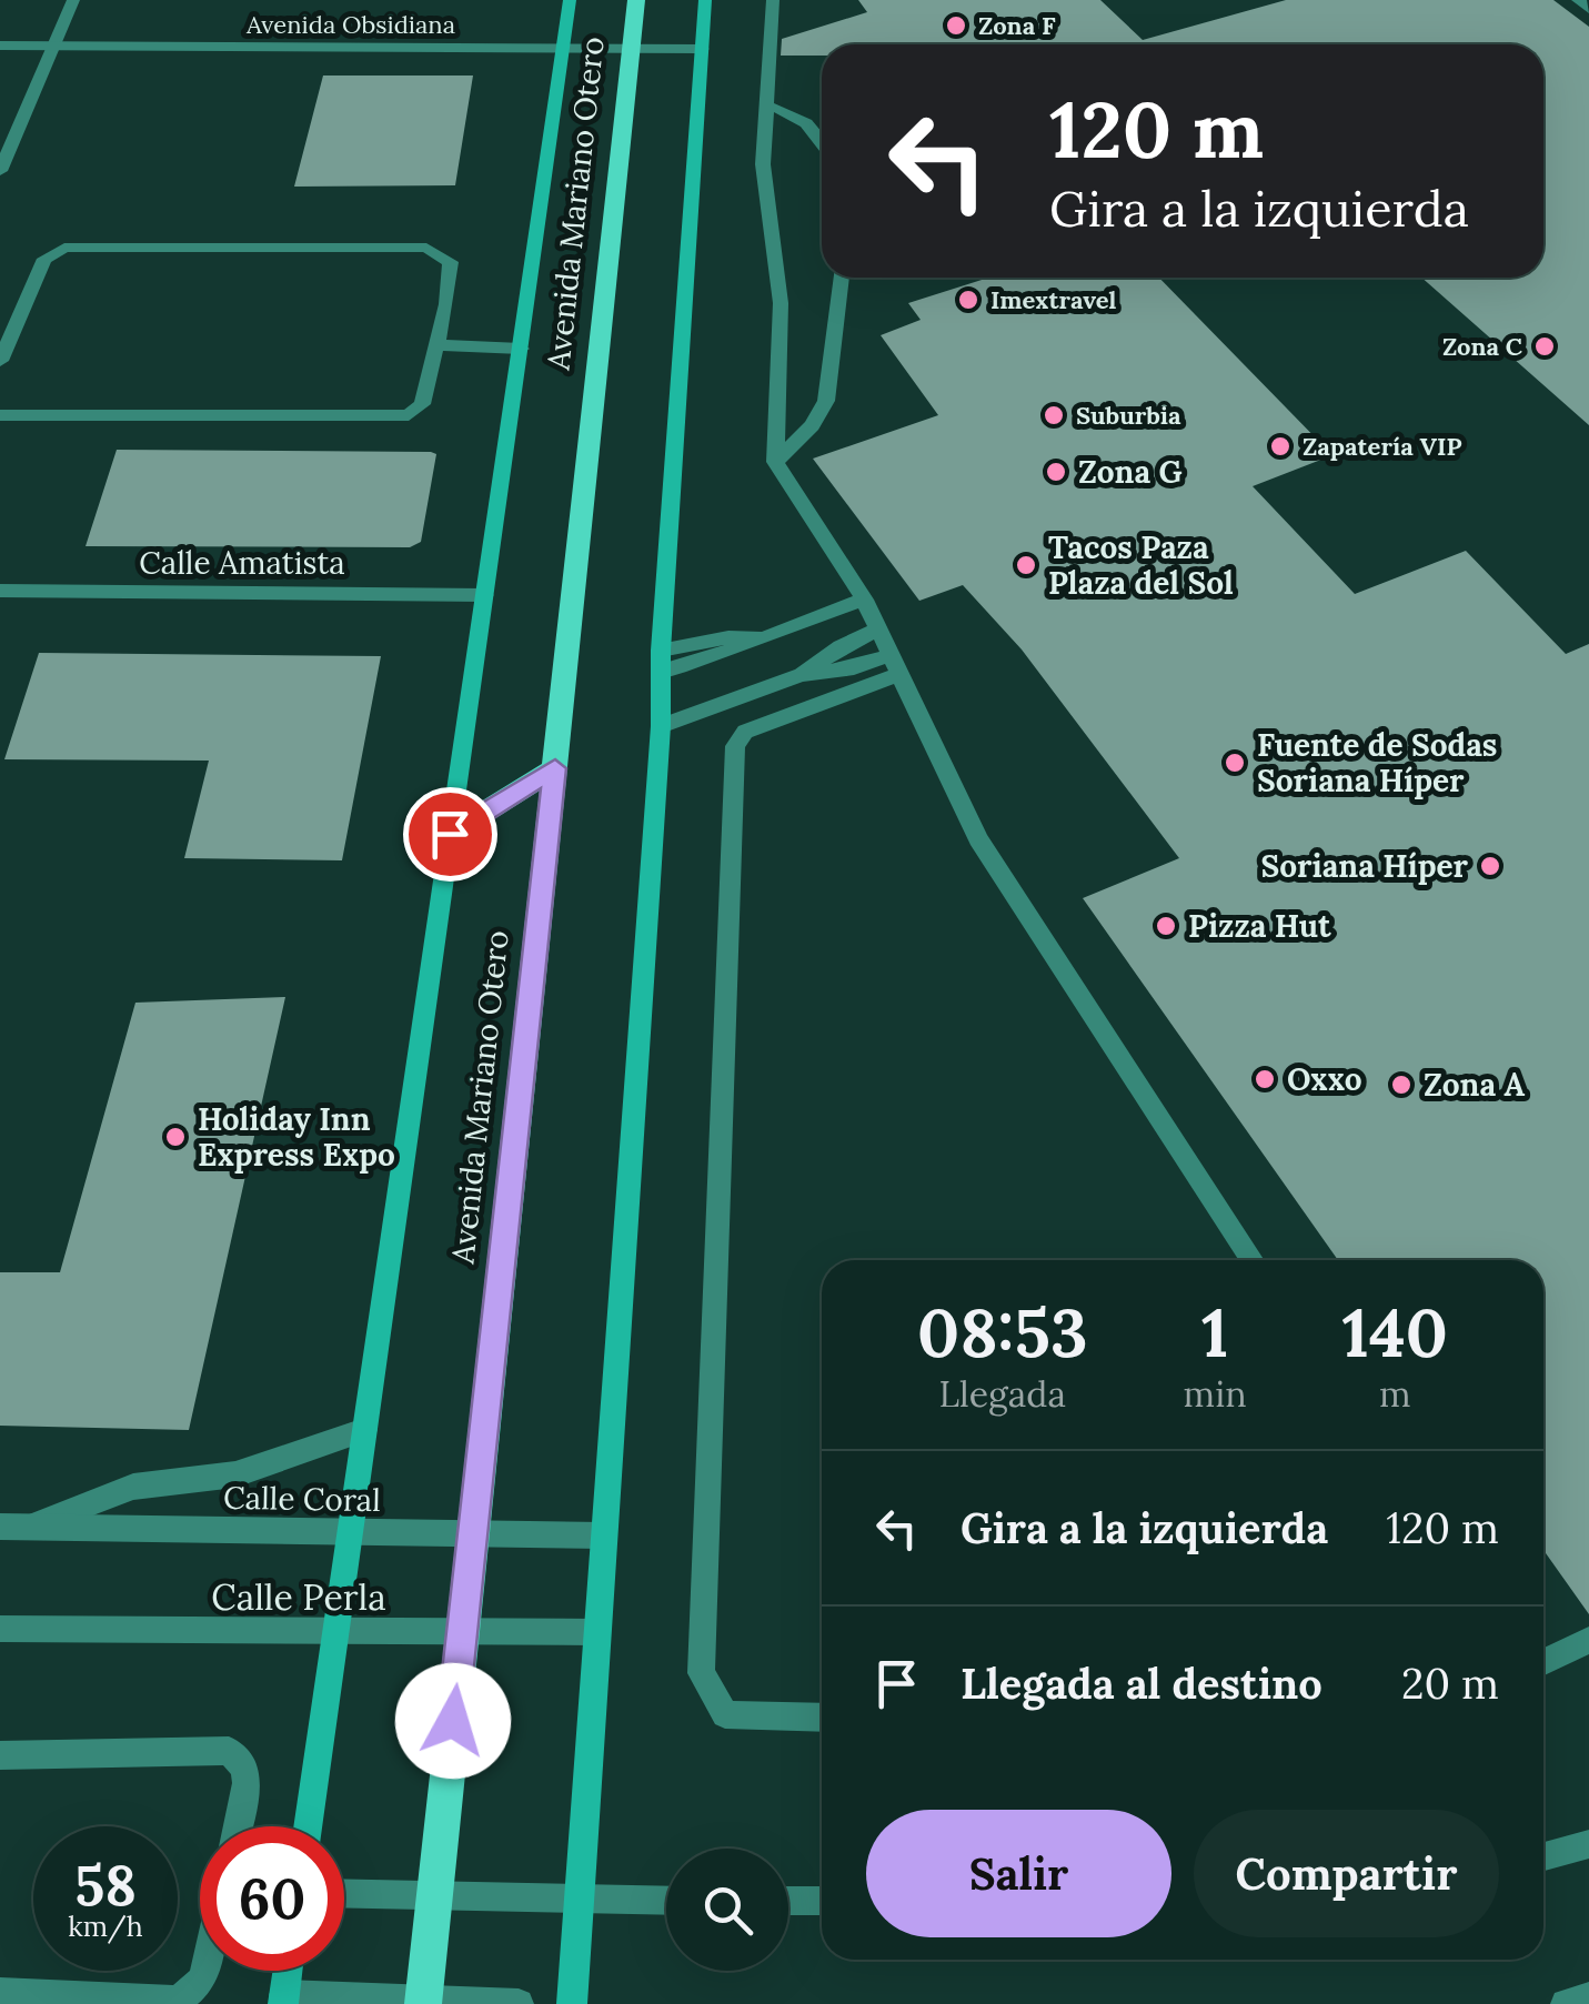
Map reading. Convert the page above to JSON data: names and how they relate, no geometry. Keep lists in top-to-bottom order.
{
  "streets": {
    "main road": ["Avenida Mariano Otero"],
    "street": [
      "Avenida Obsidiana",
      "Calle Amatista",
      "Calle Coral",
      "Calle Perla"
    ]
  },
  "crossings": [
    ["Avenida Obsidiana", "Avenida Mariano Otero"],
    ["Avenida Mariano Otero", "Calle Amatista"],
    ["Avenida Mariano Otero", "Calle Coral"],
    ["Avenida Mariano Otero", "Calle Perla"]
  ],
  "places": [
    "Zona F",
    "Imextravel",
    "Zona C",
    "Suburbia",
    "Zapatería VIP",
    "Zona G",
    "Tacos Paza Plaza del Sol",
    "Fuente de Sodas Soriana Híper",
    "Soriana Híper",
    "Pizza Hut",
    "Oxxo",
    "Zona A",
    "Holiday Inn Express Expo"
  ],
  "page": {
    "turn": ["120 m", "Gira a la izquierda"],
    "eta": [
      "08:53",
      "Llegada",
      "1",
      "min",
      "140",
      "m"
    ],
    "list": [
      {
        "name": "Gira a la izquierda",
        "value": "120 m"
      },
      {
        "name": "Llegada al destino",
        "value": "20 m"
      }
    ],
    "buttons": ["Salir", "Compartir"],
    "speed": "58 km/h",
    "limit": "60"
  }
}
